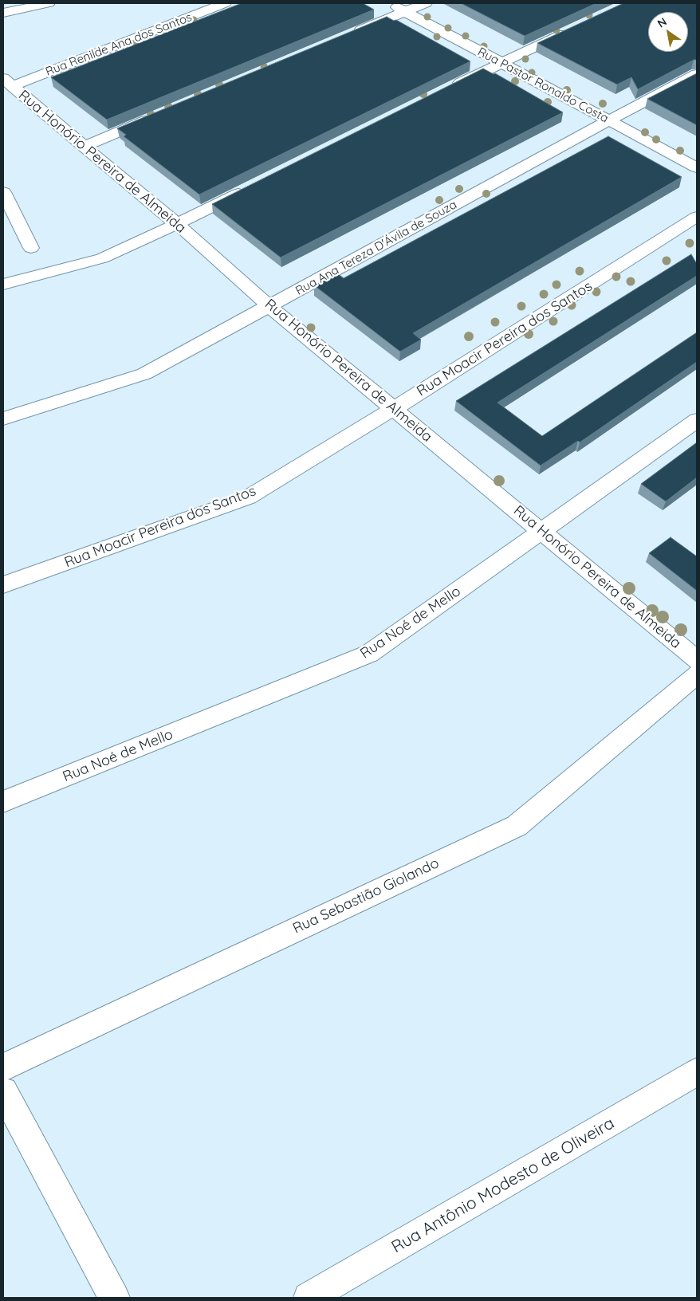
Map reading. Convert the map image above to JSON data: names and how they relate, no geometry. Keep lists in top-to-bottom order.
{
  "streets": {
    "street": [
      "Rua Renilde Ana dos Santos",
      "Rua Pastor Ronaldo Costa",
      "Rua Honório Pereira de Almeida",
      "Rua Ana Tereza D'Ávila de Souza",
      "Rua Moacir Pereira dos Santos",
      "Rua Noé de Mello",
      "Rua Sebastião Giolando",
      "Rua Antônio Modesto de Oliveira"
    ]
  },
  "crossings": [
    ["Rua Renilde Ana dos Santos", "Rua Honório Pereira de Almeida"],
    ["Rua Pastor Ronaldo Costa", "Rua Ana Tereza D'Ávila de Souza"],
    ["Rua Honório Pereira de Almeida", "Rua Ana Tereza D'Ávila de Souza"],
    ["Rua Honório Pereira de Almeida", "Rua Moacir Pereira dos Santos"],
    ["Rua Honório Pereira de Almeida", "Rua Noé de Mello"]
  ],
  "north": "top left"
}
